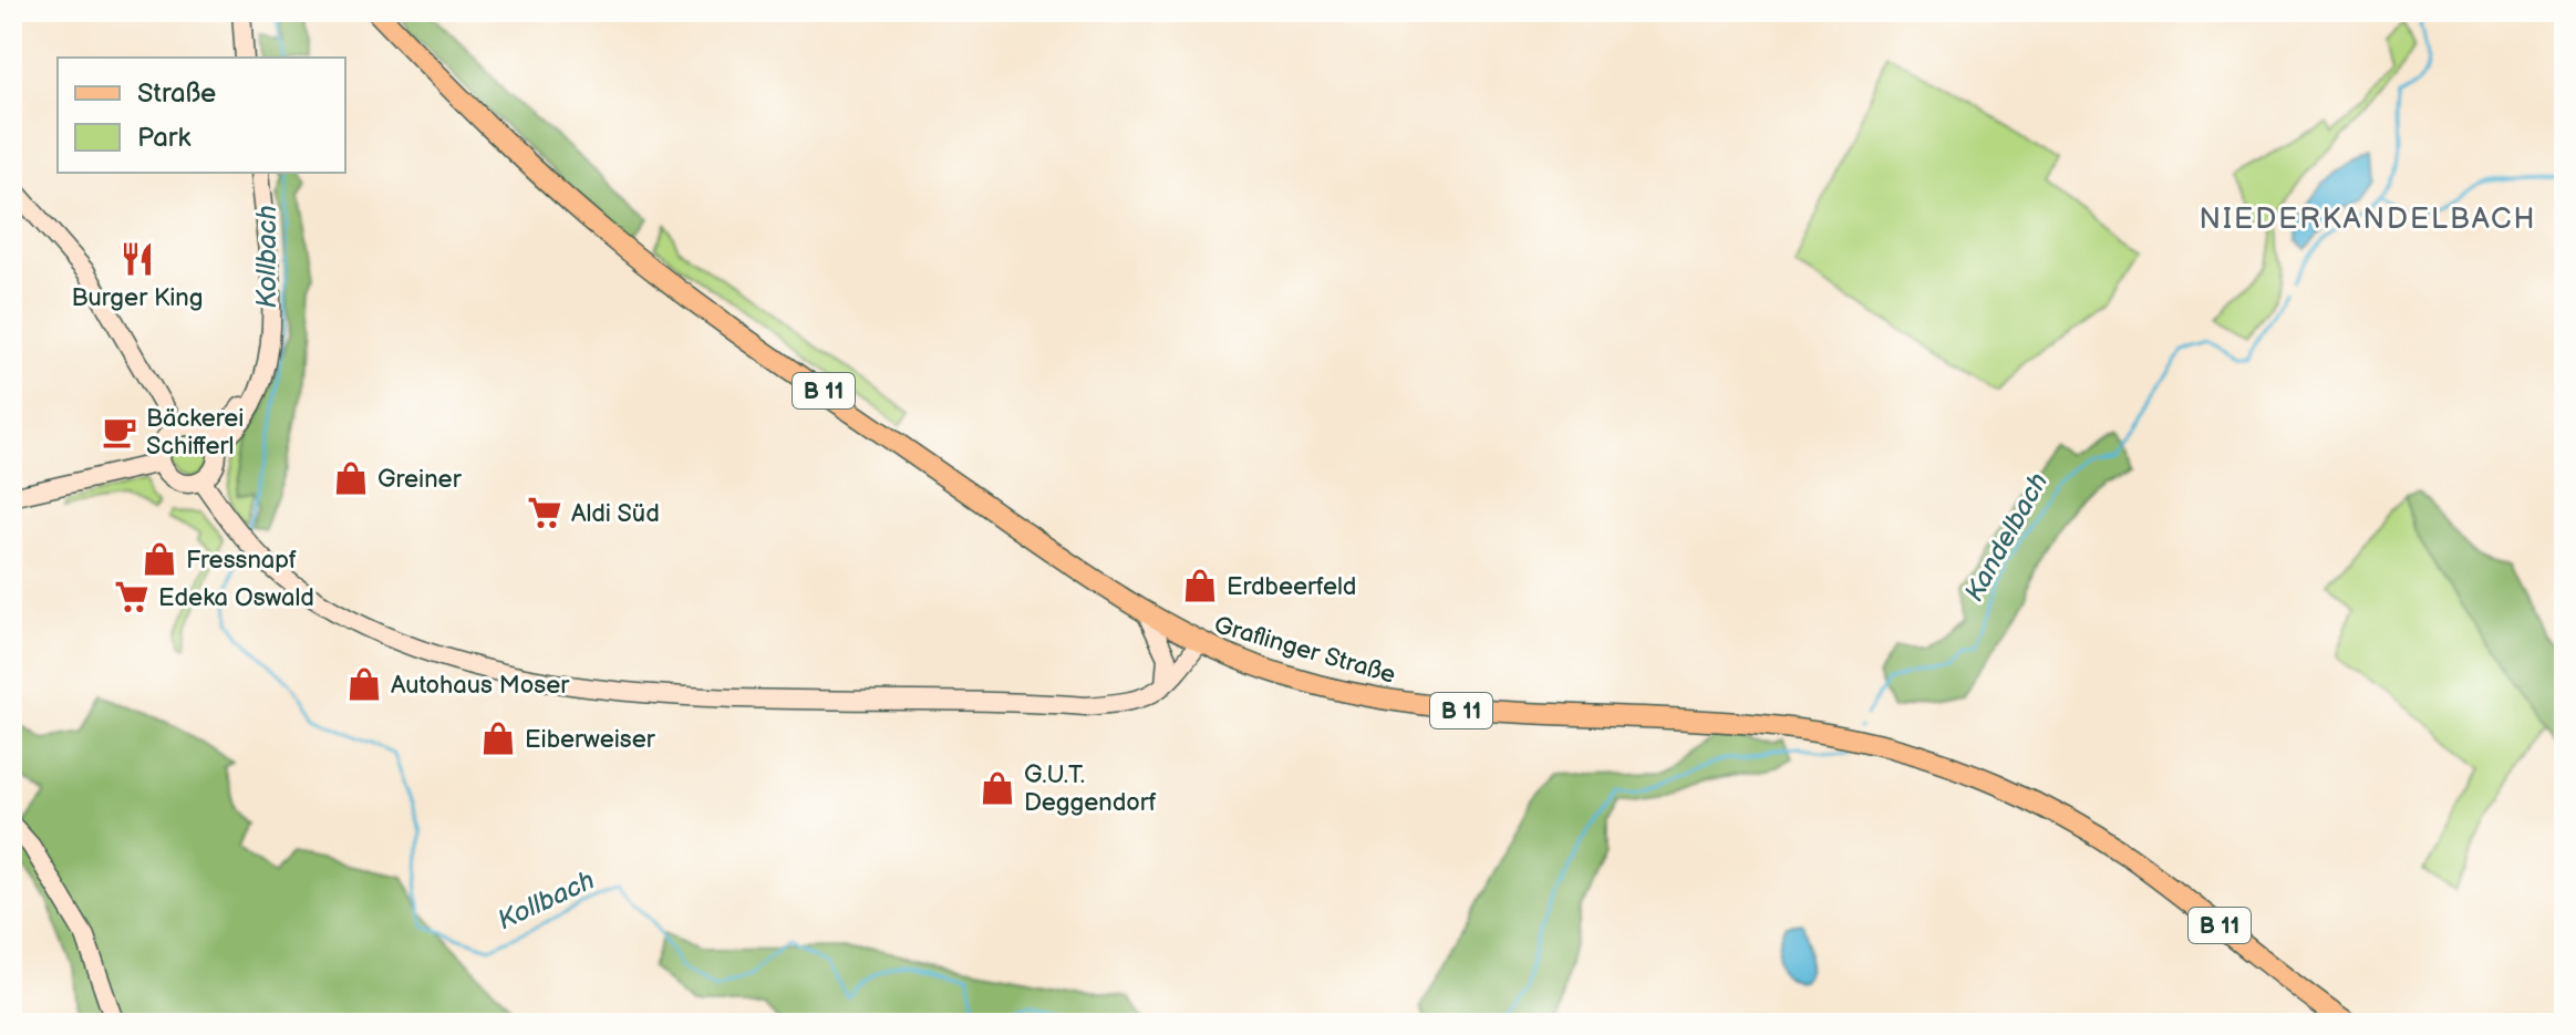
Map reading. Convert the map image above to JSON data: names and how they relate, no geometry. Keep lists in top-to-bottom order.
{
  "streets": {
    "main road": ["B 11", "Graflinger Straße"]
  },
  "crossings": [
    ["B 11", "Graflinger Straße"]
  ],
  "districts": ["NIEDERKANDELBACH"],
  "water": ["Kollbach", "Kandelbach"],
  "places": {
    "restaurant": ["Burger King"],
    "cafe": ["Bäckerei Schifferl"],
    "shop": [
      "Greiner",
      "Fressnapf",
      "Erdbeerfeld",
      "Autohaus Moser",
      "Eiberweiser",
      "G.U.T. Deggendorf"
    ],
    "supermarket": ["Aldi Süd", "Edeka Oswald"]
  },
  "legend": ["Straße", "Park"]
}
